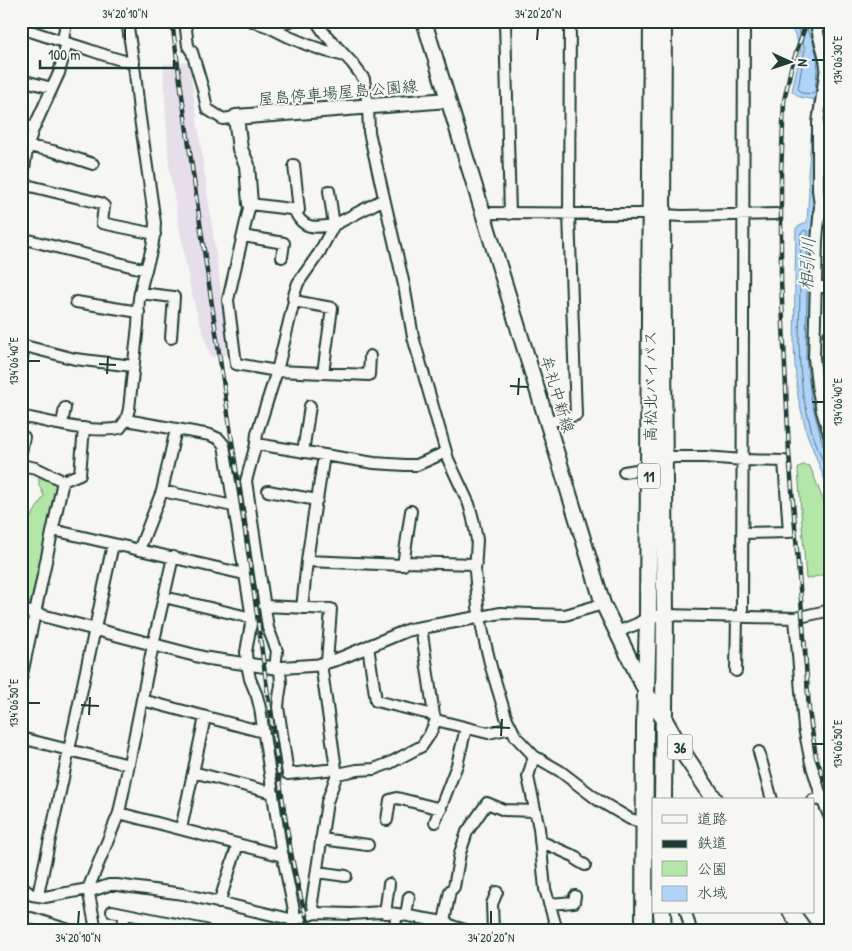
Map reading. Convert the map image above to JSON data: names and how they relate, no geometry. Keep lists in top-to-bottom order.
{
  "streets": {
    "highway": ["高松北バイパス", "11"],
    "main road": ["屋島停車場屋島公園線", "牟礼中新線", "36"]
  },
  "crossings": [
    ["屋島停車場屋島公園線", "牟礼中新線"],
    ["高松北バイパス", "牟礼中新線"],
    ["高松北バイパス", "36"],
    ["牟礼中新線", "36"]
  ],
  "water": ["相引川"],
  "legend": [
    "道路",
    "鉄道",
    "公園",
    "水域"
  ],
  "scale_bar": "100 m",
  "north": "right",
  "coordinates": [
    "34°20'10\"N",
    "34°20'20\"N",
    "134°06'30\"E",
    "134°06'40\"E",
    "134°06'50\"E"
  ]
}
